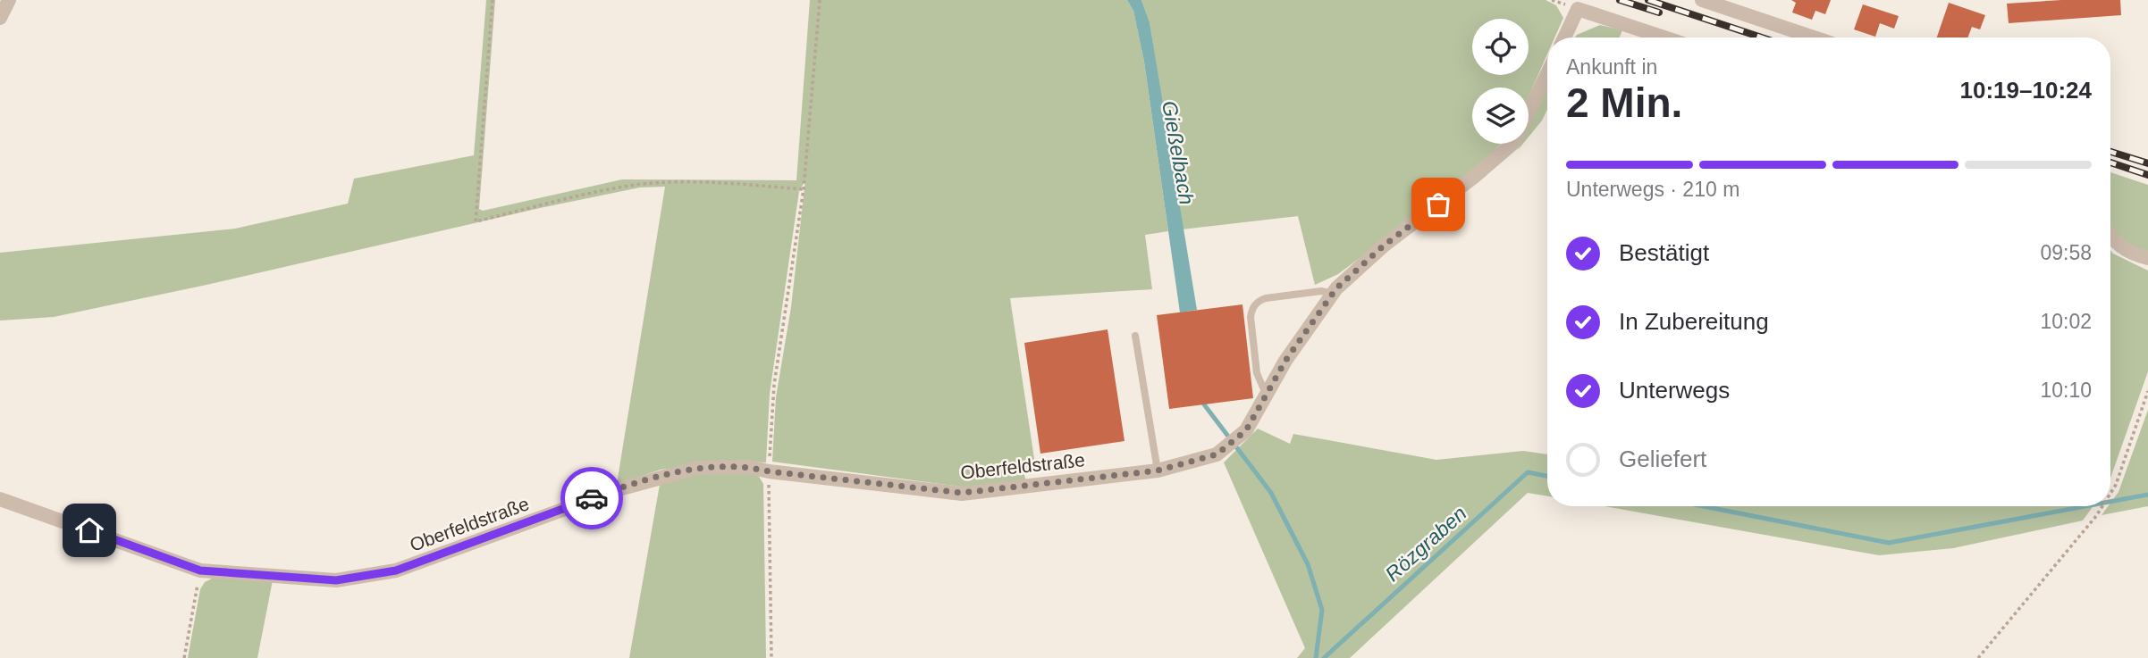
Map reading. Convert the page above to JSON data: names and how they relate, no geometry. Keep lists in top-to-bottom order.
{
  "streets": {
    "street": ["Oberfeldstraße"]
  },
  "water": ["Gießelbach", "Rözgraben"],
  "page": {
    "heading": ["2 Min.", "Ankunft in", "10:19–10:24"],
    "bar": "Unterwegs · 210 m",
    "list": [
      ["Bestätigt", "09:58"],
      ["In Zubereitung", "10:02"],
      ["Unterwegs", "10:10"],
      "Geliefert"
    ]
  }
}
